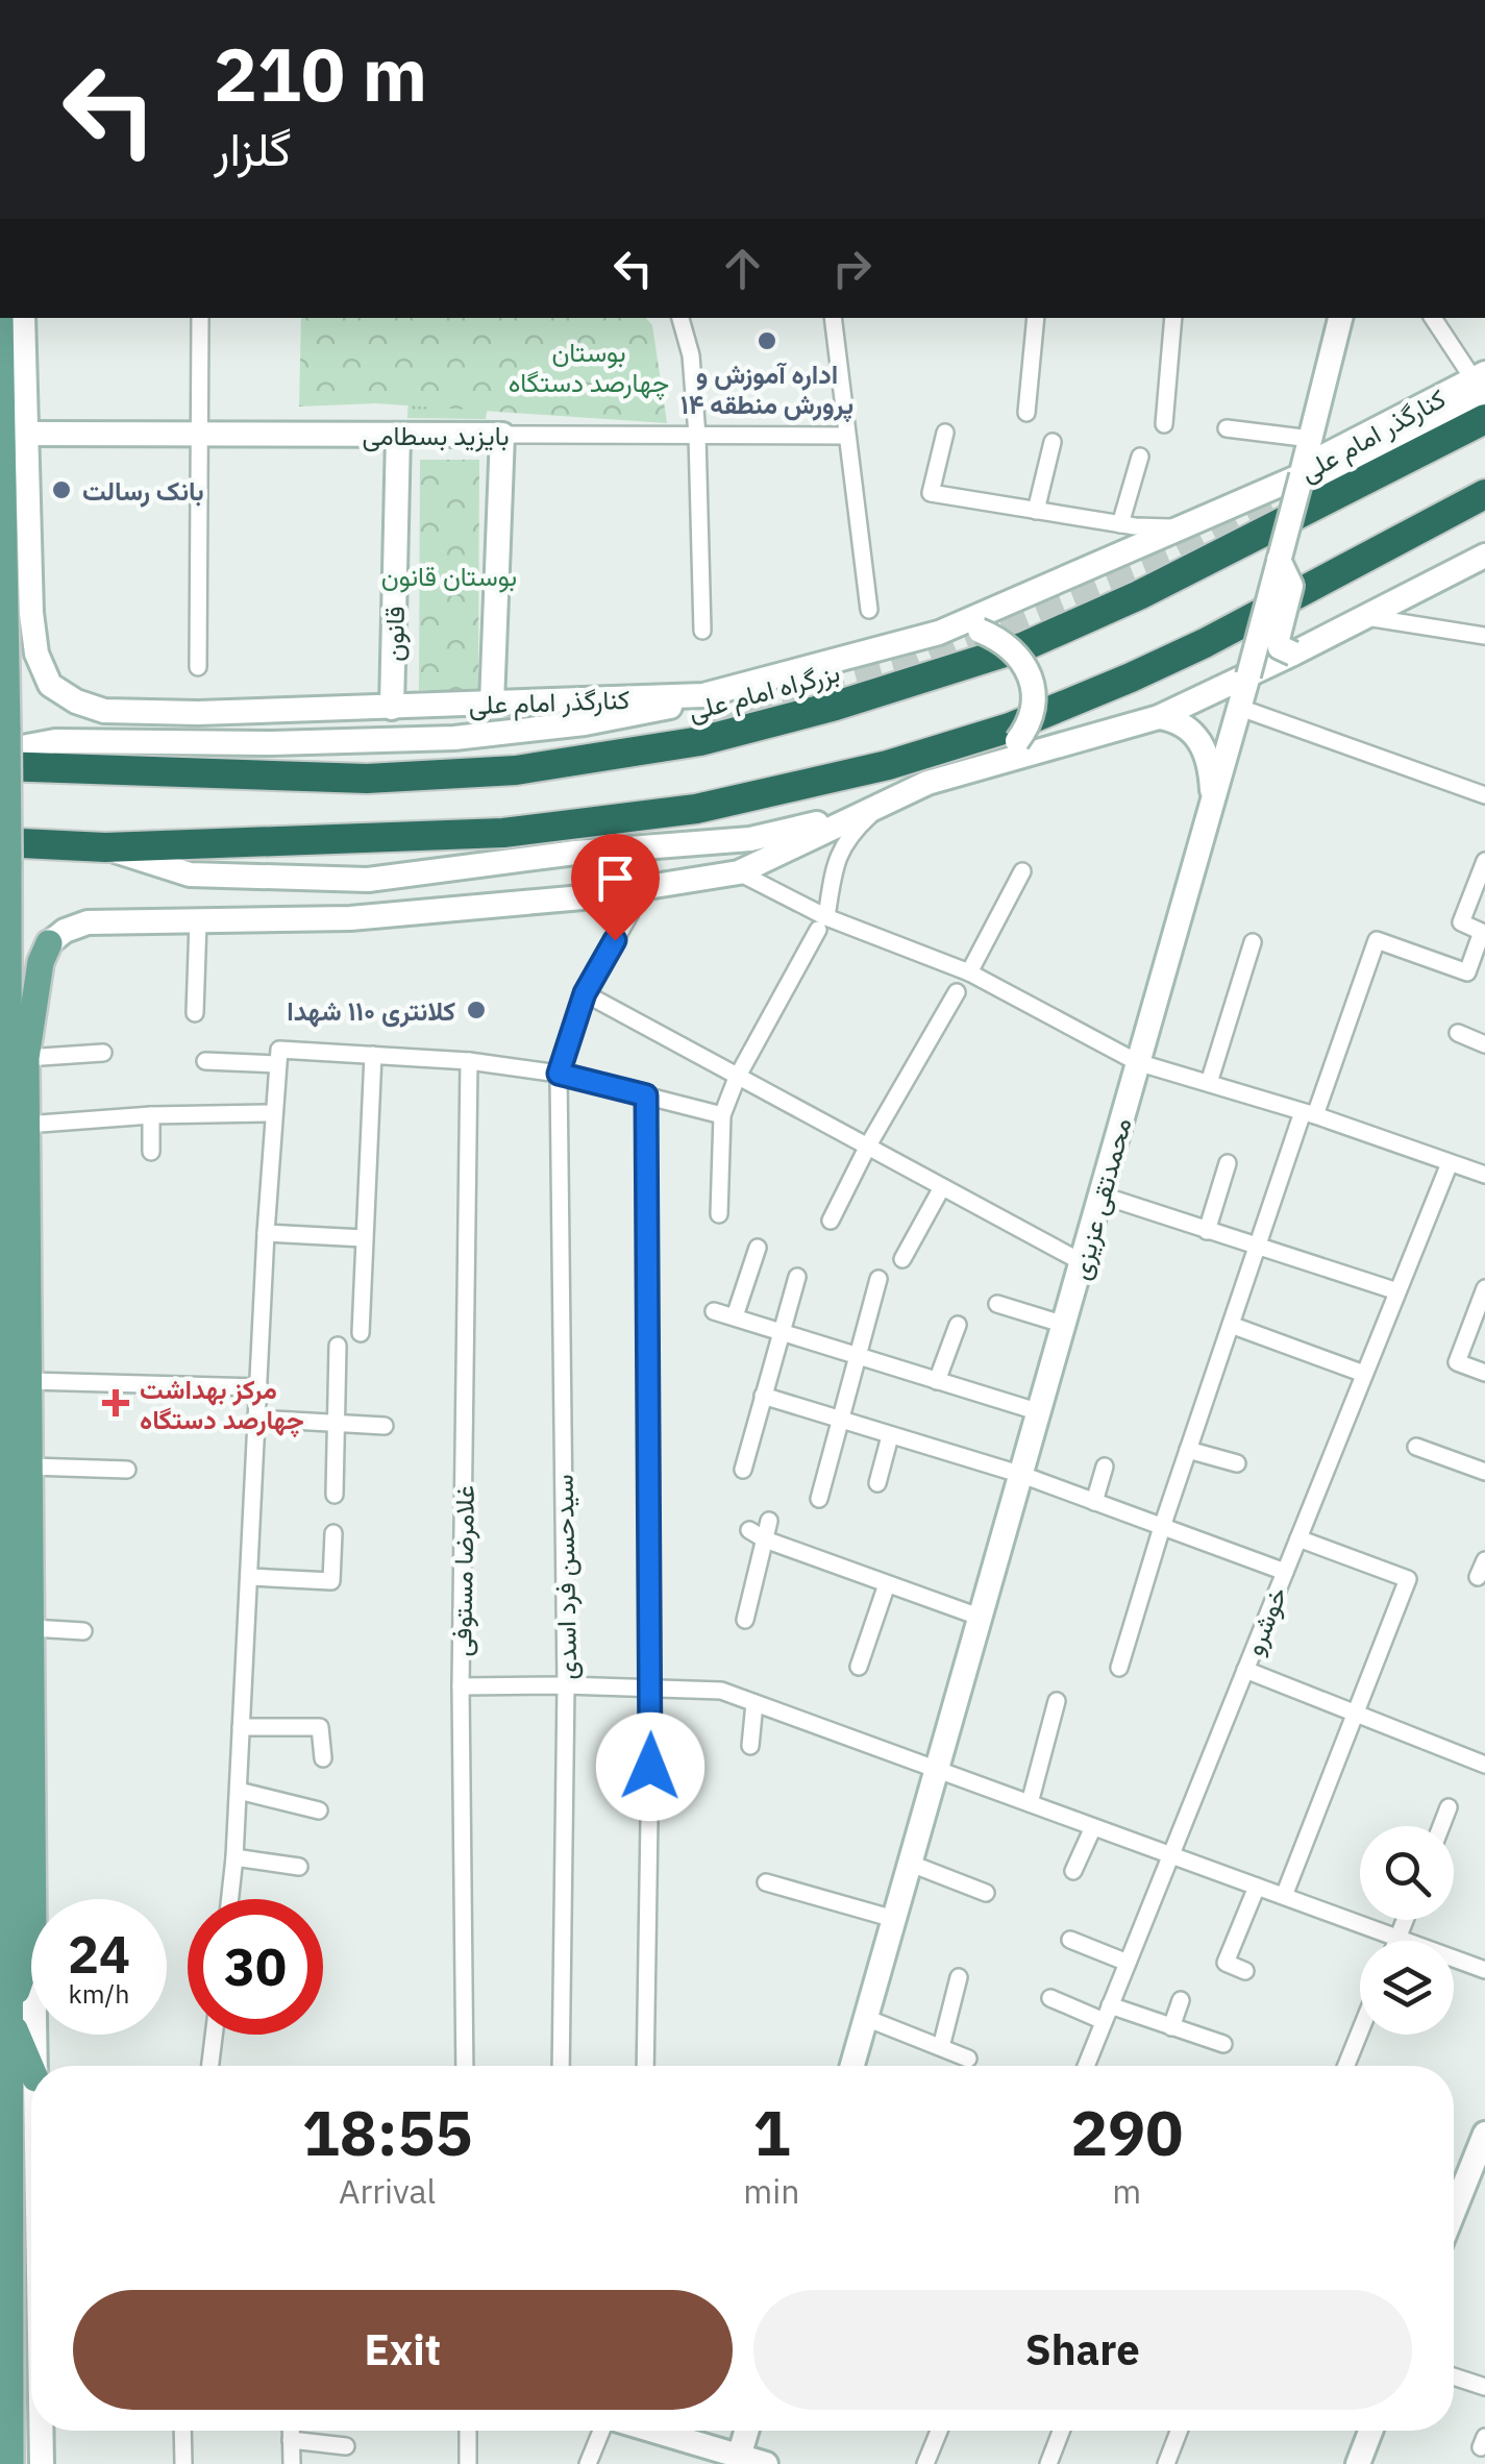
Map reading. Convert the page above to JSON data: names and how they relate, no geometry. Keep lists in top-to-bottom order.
{
  "streets": {
    "highway": ["بزرگراه امام علی"],
    "main road": [
      "بایزید بسطامی",
      "کنارگذر امام علی",
      "قانون",
      "محمدتقی عزیزی"
    ],
    "street": ["غلامرضا مستوفی", "سیدحسن فرد اسدی", "خوشرو"]
  },
  "crossings": [
    ["بایزید بسطامی", "کنارگذر امام علی"],
    ["بایزید بسطامی", "قانون"],
    ["کنارگذر امام علی", "قانون"],
    ["کنارگذر امام علی", "محمدتقی عزیزی"]
  ],
  "parks": ["بوستان چهارصد دستگاه", "بوستان قانون"],
  "places": {
    "other": ["اداره آموزش و پرورش منطقه ۱۴", "بانک رسالت", "کلانتری ۱۱۰ شهدا"],
    "health": ["مرکز بهداشت چهارصد دستگاه"]
  },
  "page": {
    "turn": ["210 m", "گلزار"],
    "speed": "24 km/h",
    "limit": "30",
    "eta": [
      "18:55",
      "Arrival",
      "1",
      "min",
      "290",
      "m"
    ],
    "buttons": ["Exit", "Share"]
  }
}
